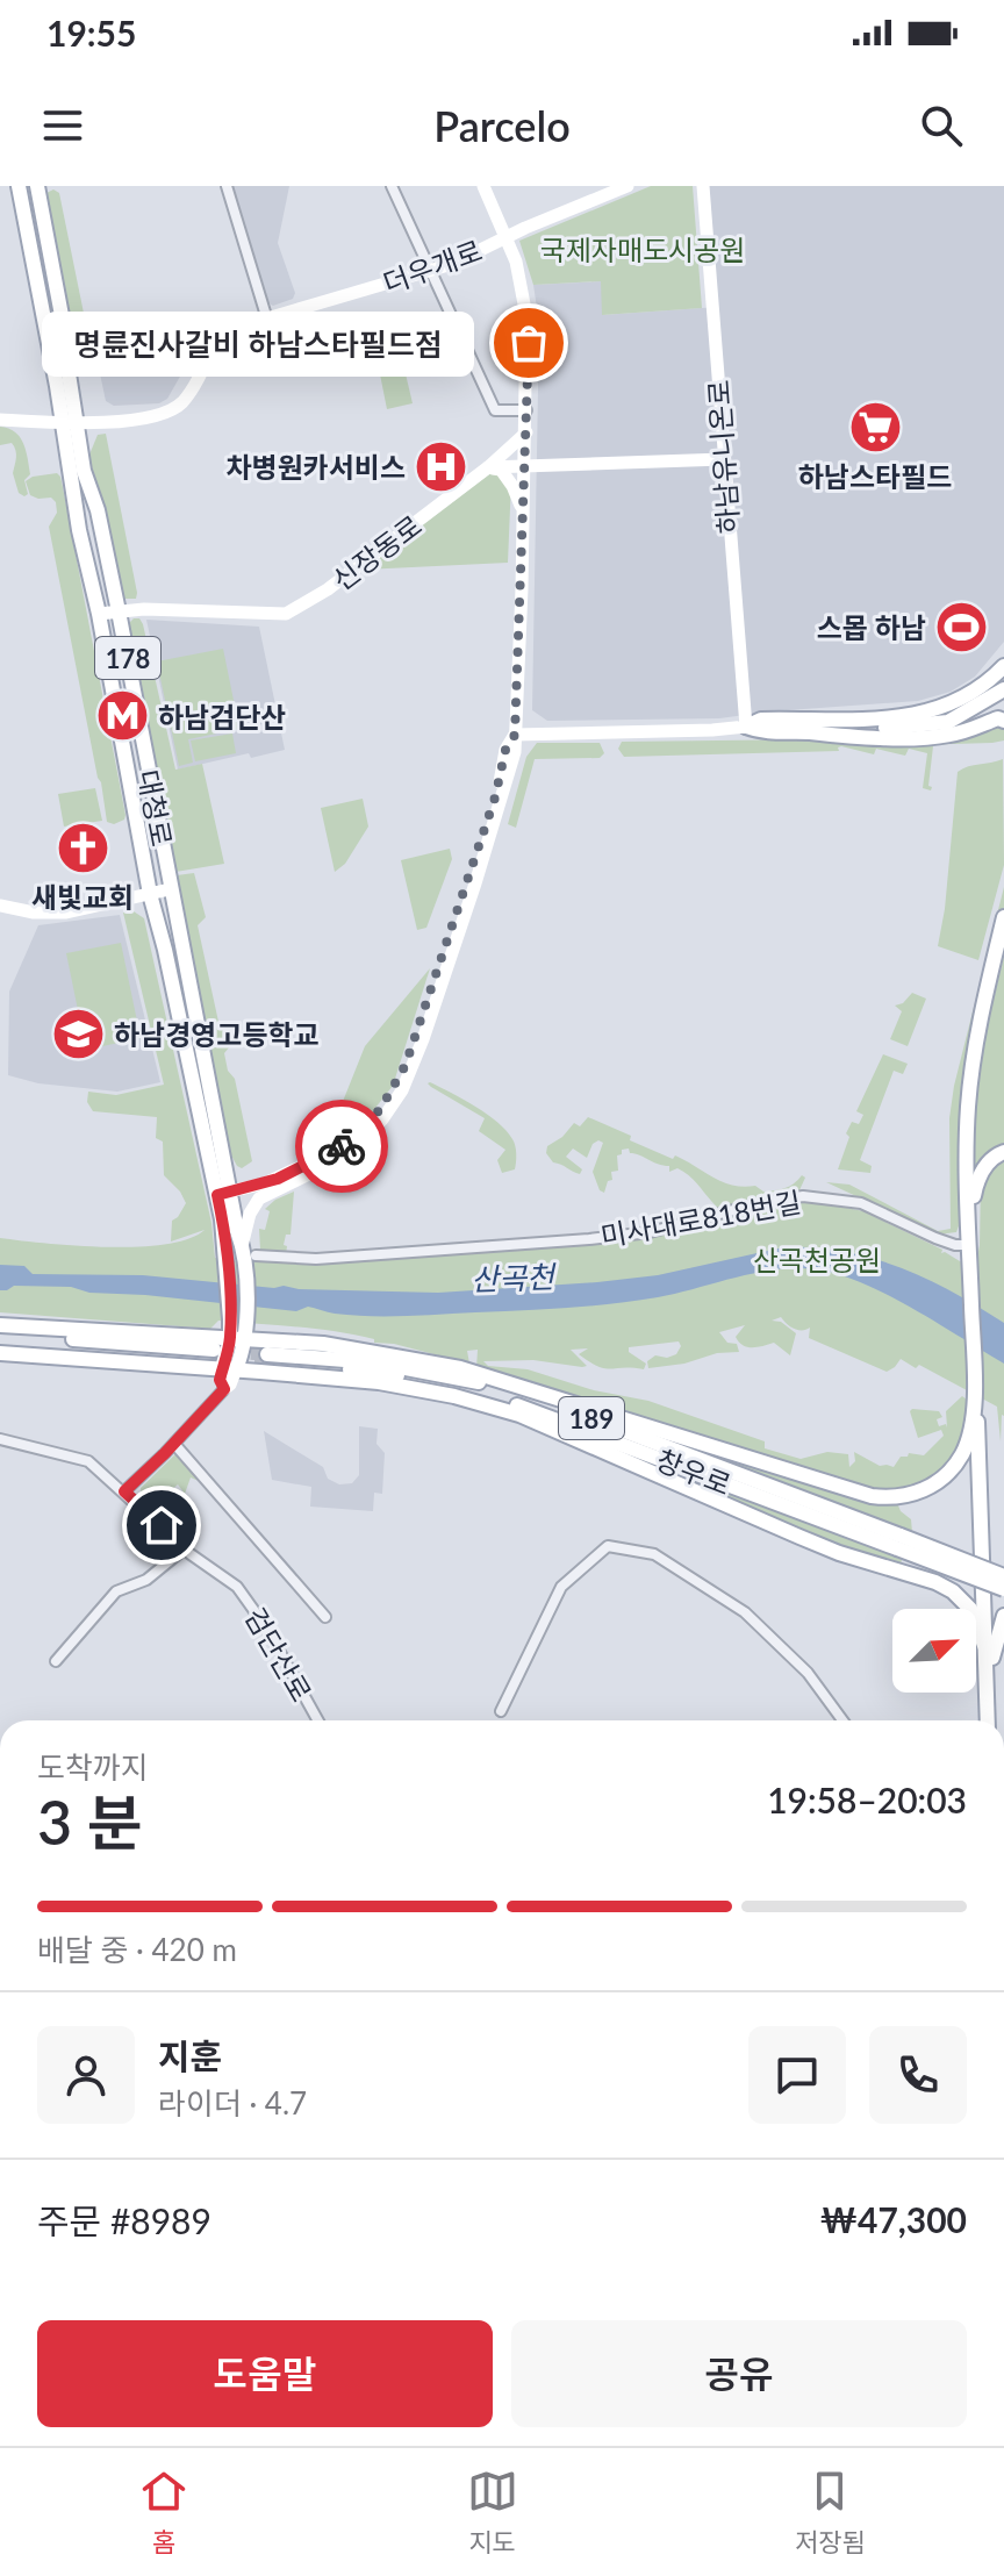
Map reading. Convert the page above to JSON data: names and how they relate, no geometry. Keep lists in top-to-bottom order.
{
  "streets": {
    "main road": [
      "더우개로",
      "하남유니온로",
      "신장동로",
      "178",
      "대청로",
      "189",
      "창우로"
    ],
    "street": ["미사대로818번길", "검단산로"]
  },
  "crossings": [
    ["더우개로", "대청로"],
    ["신장동로", "대청로"],
    ["178", "대청로"],
    ["178", "미사대로818번길"],
    ["대청로", "미사대로818번길"]
  ],
  "water": ["산곡천"],
  "parks": ["국제자매도시공원", "산곡천공원"],
  "places": {
    "other": ["명륜진사갈비 하남스타필드점"],
    "supermarket": ["하남스타필드"],
    "hospital": ["차병원카서비스"],
    "sports": ["스몹 하남"],
    "metro station": ["하남검단산"],
    "church": ["새빛교회"],
    "school or university": ["하남경영고등학교"]
  },
  "north": "top right",
  "page": {
    "status": "19:55",
    "header": "Parcelo",
    "bubble": "명륜진사갈비 하남스타필드점",
    "heading": ["3 분", "도착까지", "19:58–20:03"],
    "panel": [
      "지훈",
      "라이더 · 4.7",
      "주문 #8989",
      "₩47,300"
    ],
    "bar": "배달 중 · 420 m",
    "buttons": ["도움말", "공유"],
    "tabs": ["홈", "지도", "저장됨"]
  }
}
